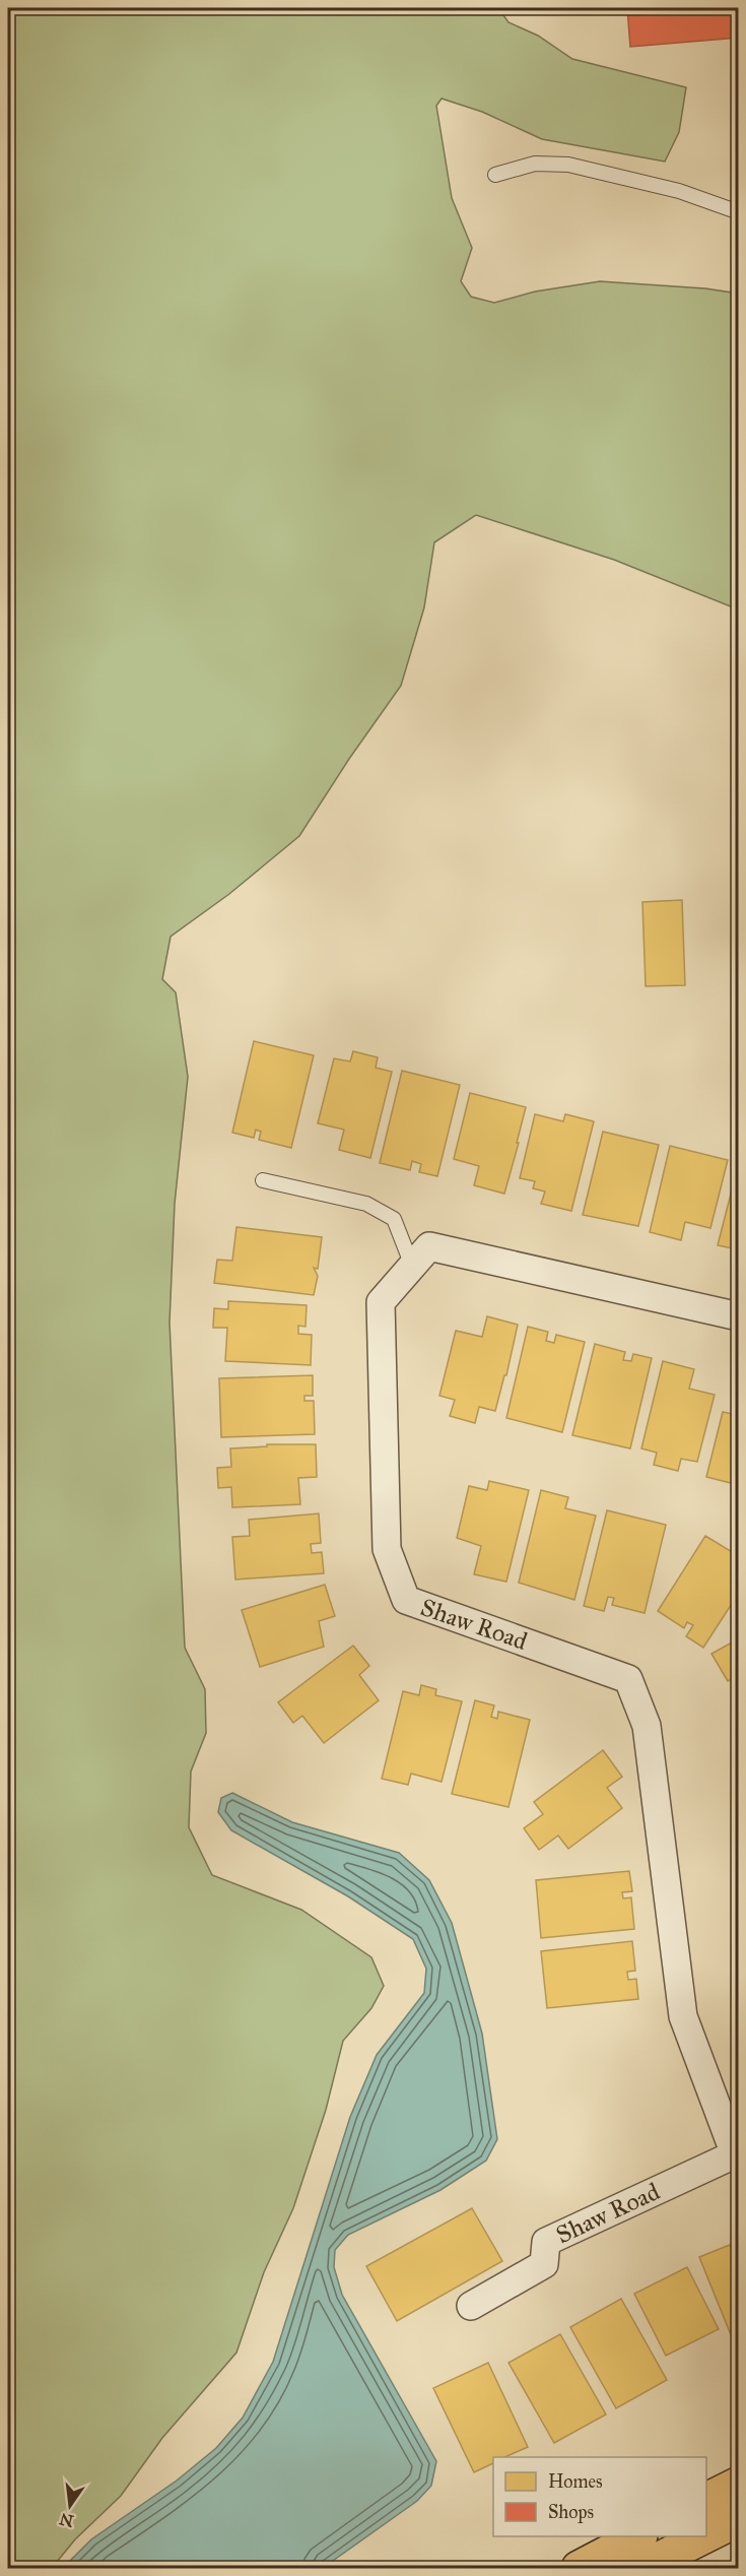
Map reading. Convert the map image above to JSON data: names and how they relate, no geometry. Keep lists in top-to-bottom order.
{
  "streets": {
    "street": ["Shaw Road"]
  },
  "legend": ["Homes", "Shops"],
  "north": "bottom"
}
